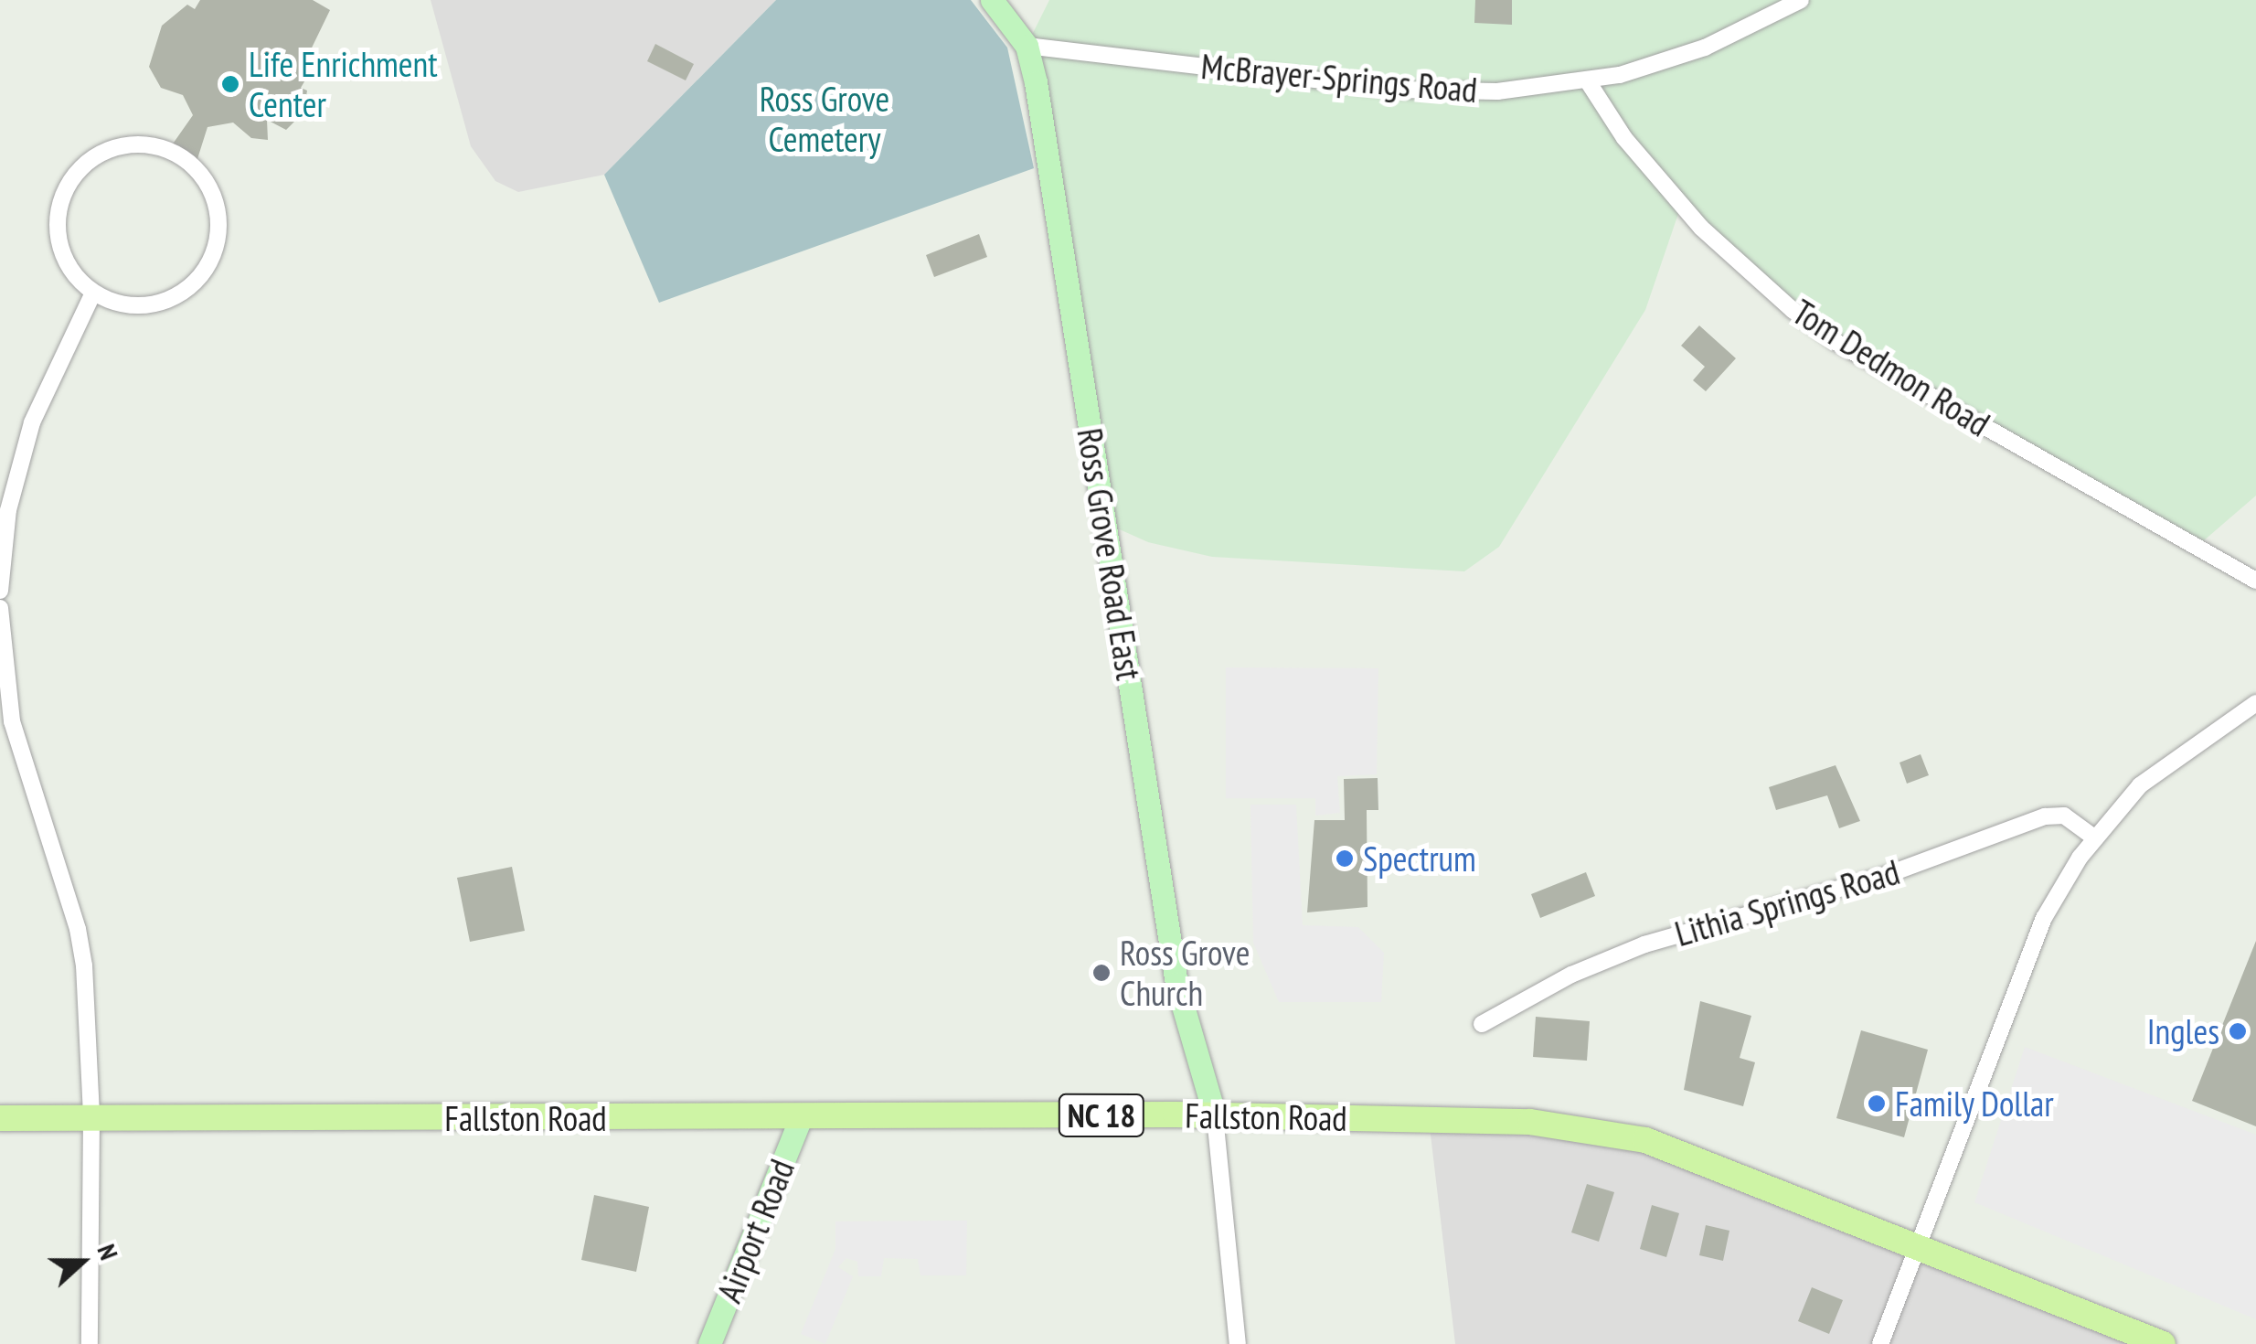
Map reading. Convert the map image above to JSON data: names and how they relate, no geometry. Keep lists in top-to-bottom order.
{
  "streets": {
    "main road": ["NC 18", "Fallston Road"],
    "street": [
      "McBrayer-Springs Road",
      "Tom Dedmon Road",
      "Ross Grove Road East",
      "Lithia Springs Road",
      "Airport Road"
    ]
  },
  "crossings": [
    ["McBrayer-Springs Road", "Tom Dedmon Road"],
    ["McBrayer-Springs Road", "Ross Grove Road East"],
    ["Ross Grove Road East", "Fallston Road"],
    ["Fallston Road", "Airport Road"]
  ],
  "parks": ["Ross Grove Cemetery"],
  "places": [
    "Life Enrichment Center",
    "Spectrum",
    "Ross Grove Church",
    "Ingles",
    "Family Dollar"
  ],
  "north": "right"
}
